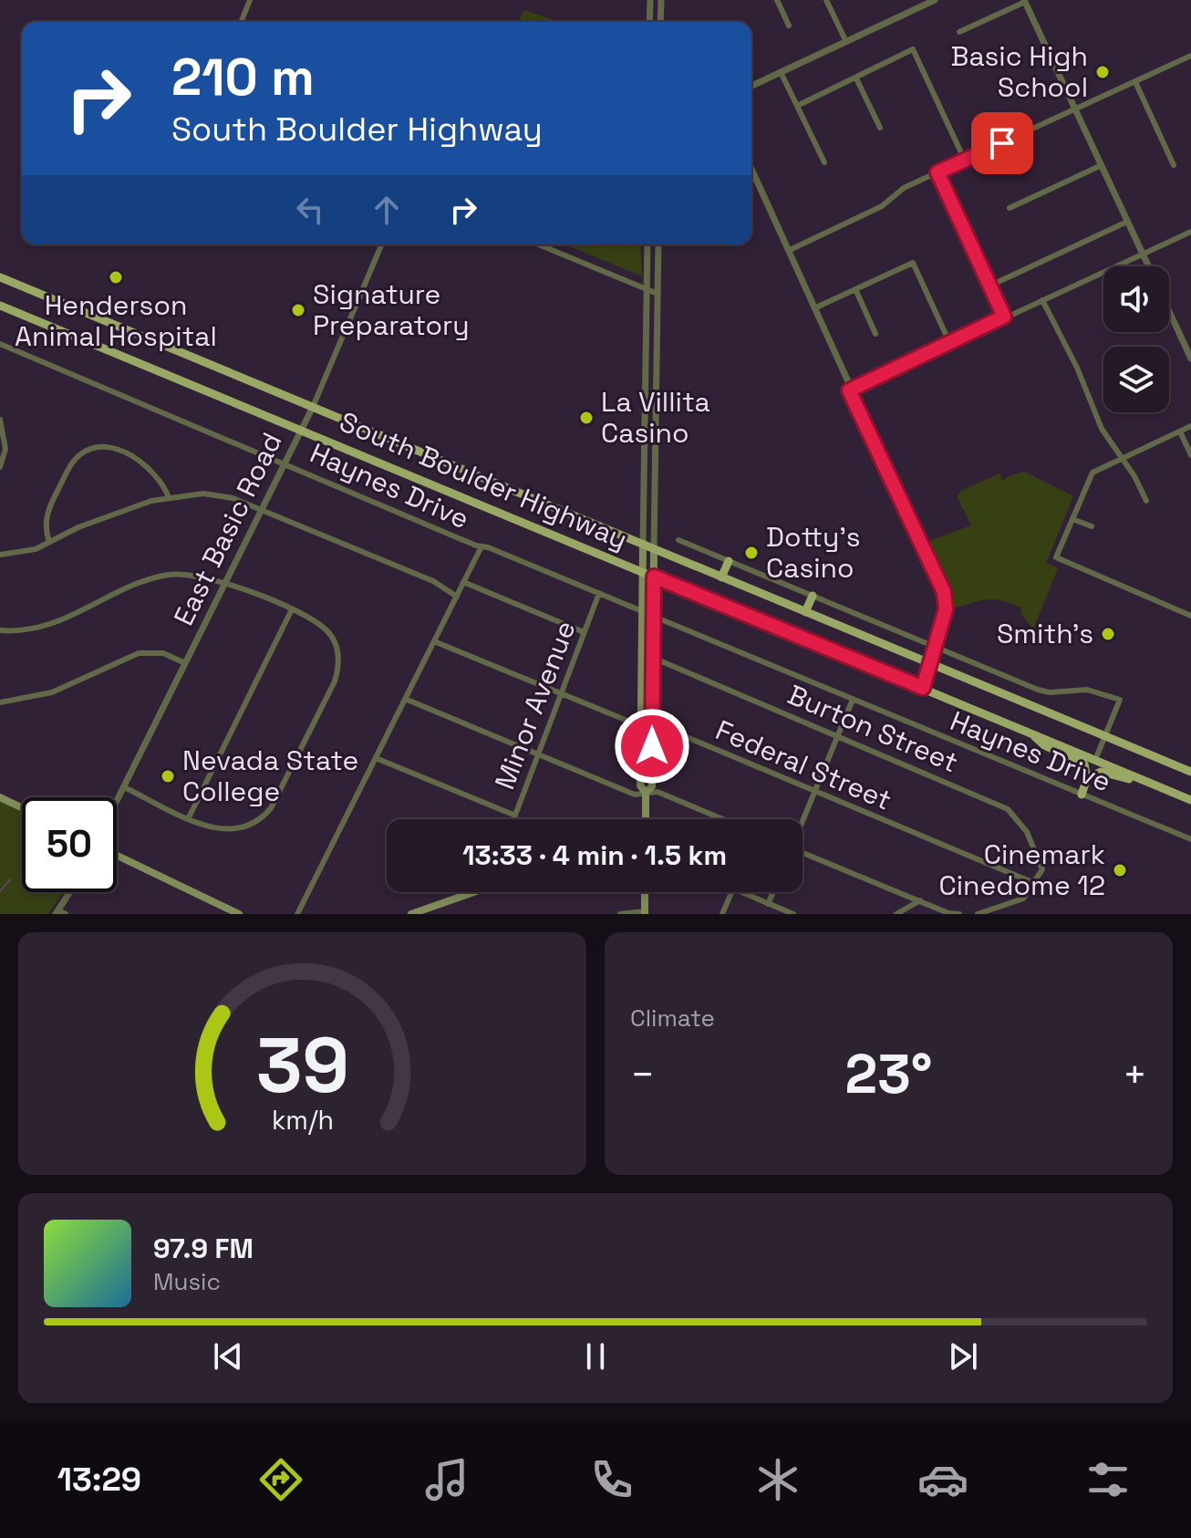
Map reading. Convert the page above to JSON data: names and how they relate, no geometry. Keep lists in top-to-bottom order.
{
  "streets": {
    "main road": ["South Boulder Highway"],
    "street": [
      "Haynes Drive",
      "East Basic Road",
      "Minor Avenue",
      "Burton Street",
      "Federal Street"
    ]
  },
  "crossings": [
    ["South Boulder Highway", "East Basic Road"],
    ["Haynes Drive", "East Basic Road"],
    ["Haynes Drive", "Minor Avenue"],
    ["Minor Avenue", "Federal Street"],
    ["Burton Street", "Federal Street"]
  ],
  "places": [
    "Basic High School",
    "Henderson Animal Hospital",
    "Signature Preparatory",
    "La Villita Casino",
    "Dotty's Casino",
    "Smith's",
    "Nevada State College",
    "Cinemark Cinedome 12"
  ],
  "page": {
    "turn": ["210 m", "South Boulder Highway"],
    "limit": "50",
    "trip": "13:33 · 4 min · 1.5 km",
    "tile": "Climate",
    "heat": ["−", "23°", "+"],
    "song": ["97.9 FM", "Music"],
    "tabs": "13:29",
    "gauge": ["39", "km/h"]
  }
}
